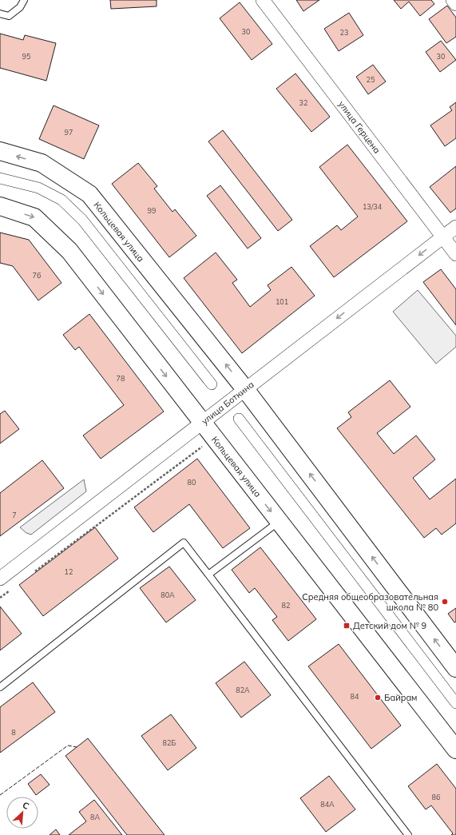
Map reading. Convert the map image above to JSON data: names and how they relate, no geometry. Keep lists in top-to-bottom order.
{
  "streets": {
    "main road": ["Кольцевая улица"],
    "street": ["улица Герцена", "улица Боткина"]
  },
  "crossings": [
    ["улица Герцена", "улица Боткина"],
    ["Кольцевая улица", "улица Боткина"]
  ],
  "one_way": ["улица Боткина"],
  "places": {
    "other": ["Средняя общеобразовательная школа № 80", "Байрам"],
    "transit": ["Детский дом № 9"]
  },
  "house_numbers": [
    "30",
    "23",
    "95",
    "30",
    "25",
    "32",
    "97",
    "13/34",
    "99",
    "76",
    "101",
    "78",
    "80",
    "7",
    "12",
    "80А",
    "82",
    "82А",
    "84",
    "8",
    "82Б",
    "86",
    "84А",
    "8А"
  ],
  "north": "top right"
}
